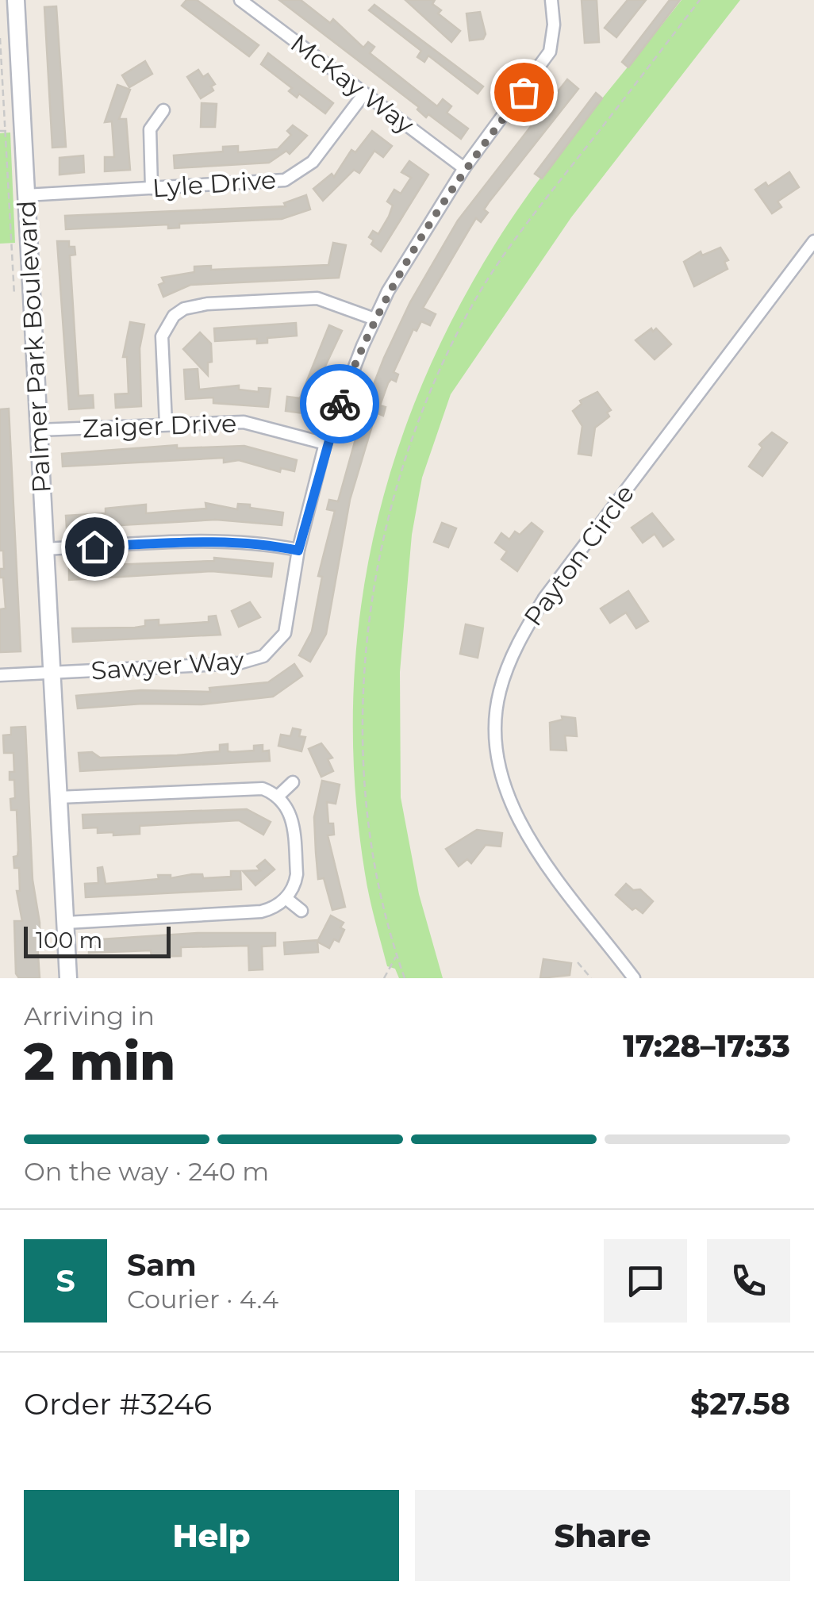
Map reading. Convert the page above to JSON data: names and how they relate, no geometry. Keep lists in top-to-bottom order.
{
  "streets": {
    "main road": ["Palmer Park Boulevard"],
    "street": [
      "McKay Way",
      "Lyle Drive",
      "Zaiger Drive",
      "Payton Circle",
      "Sawyer Way"
    ]
  },
  "crossings": [
    ["McKay Way", "Lyle Drive"],
    ["McKay Way", "Sawyer Way"],
    ["Lyle Drive", "Palmer Park Boulevard"],
    ["Palmer Park Boulevard", "Zaiger Drive"],
    ["Palmer Park Boulevard", "Sawyer Way"],
    ["Zaiger Drive", "Sawyer Way"]
  ],
  "scale_bar": "100 m",
  "page": {
    "scale": "100 m",
    "heading": ["2 min", "Arriving in", "17:28–17:33"],
    "panel": [
      "Sam",
      "Courier · 4.4",
      "Order #3246",
      "$27.58"
    ],
    "bar": "On the way · 240 m",
    "round": "S",
    "buttons": ["Help", "Share"]
  }
}
